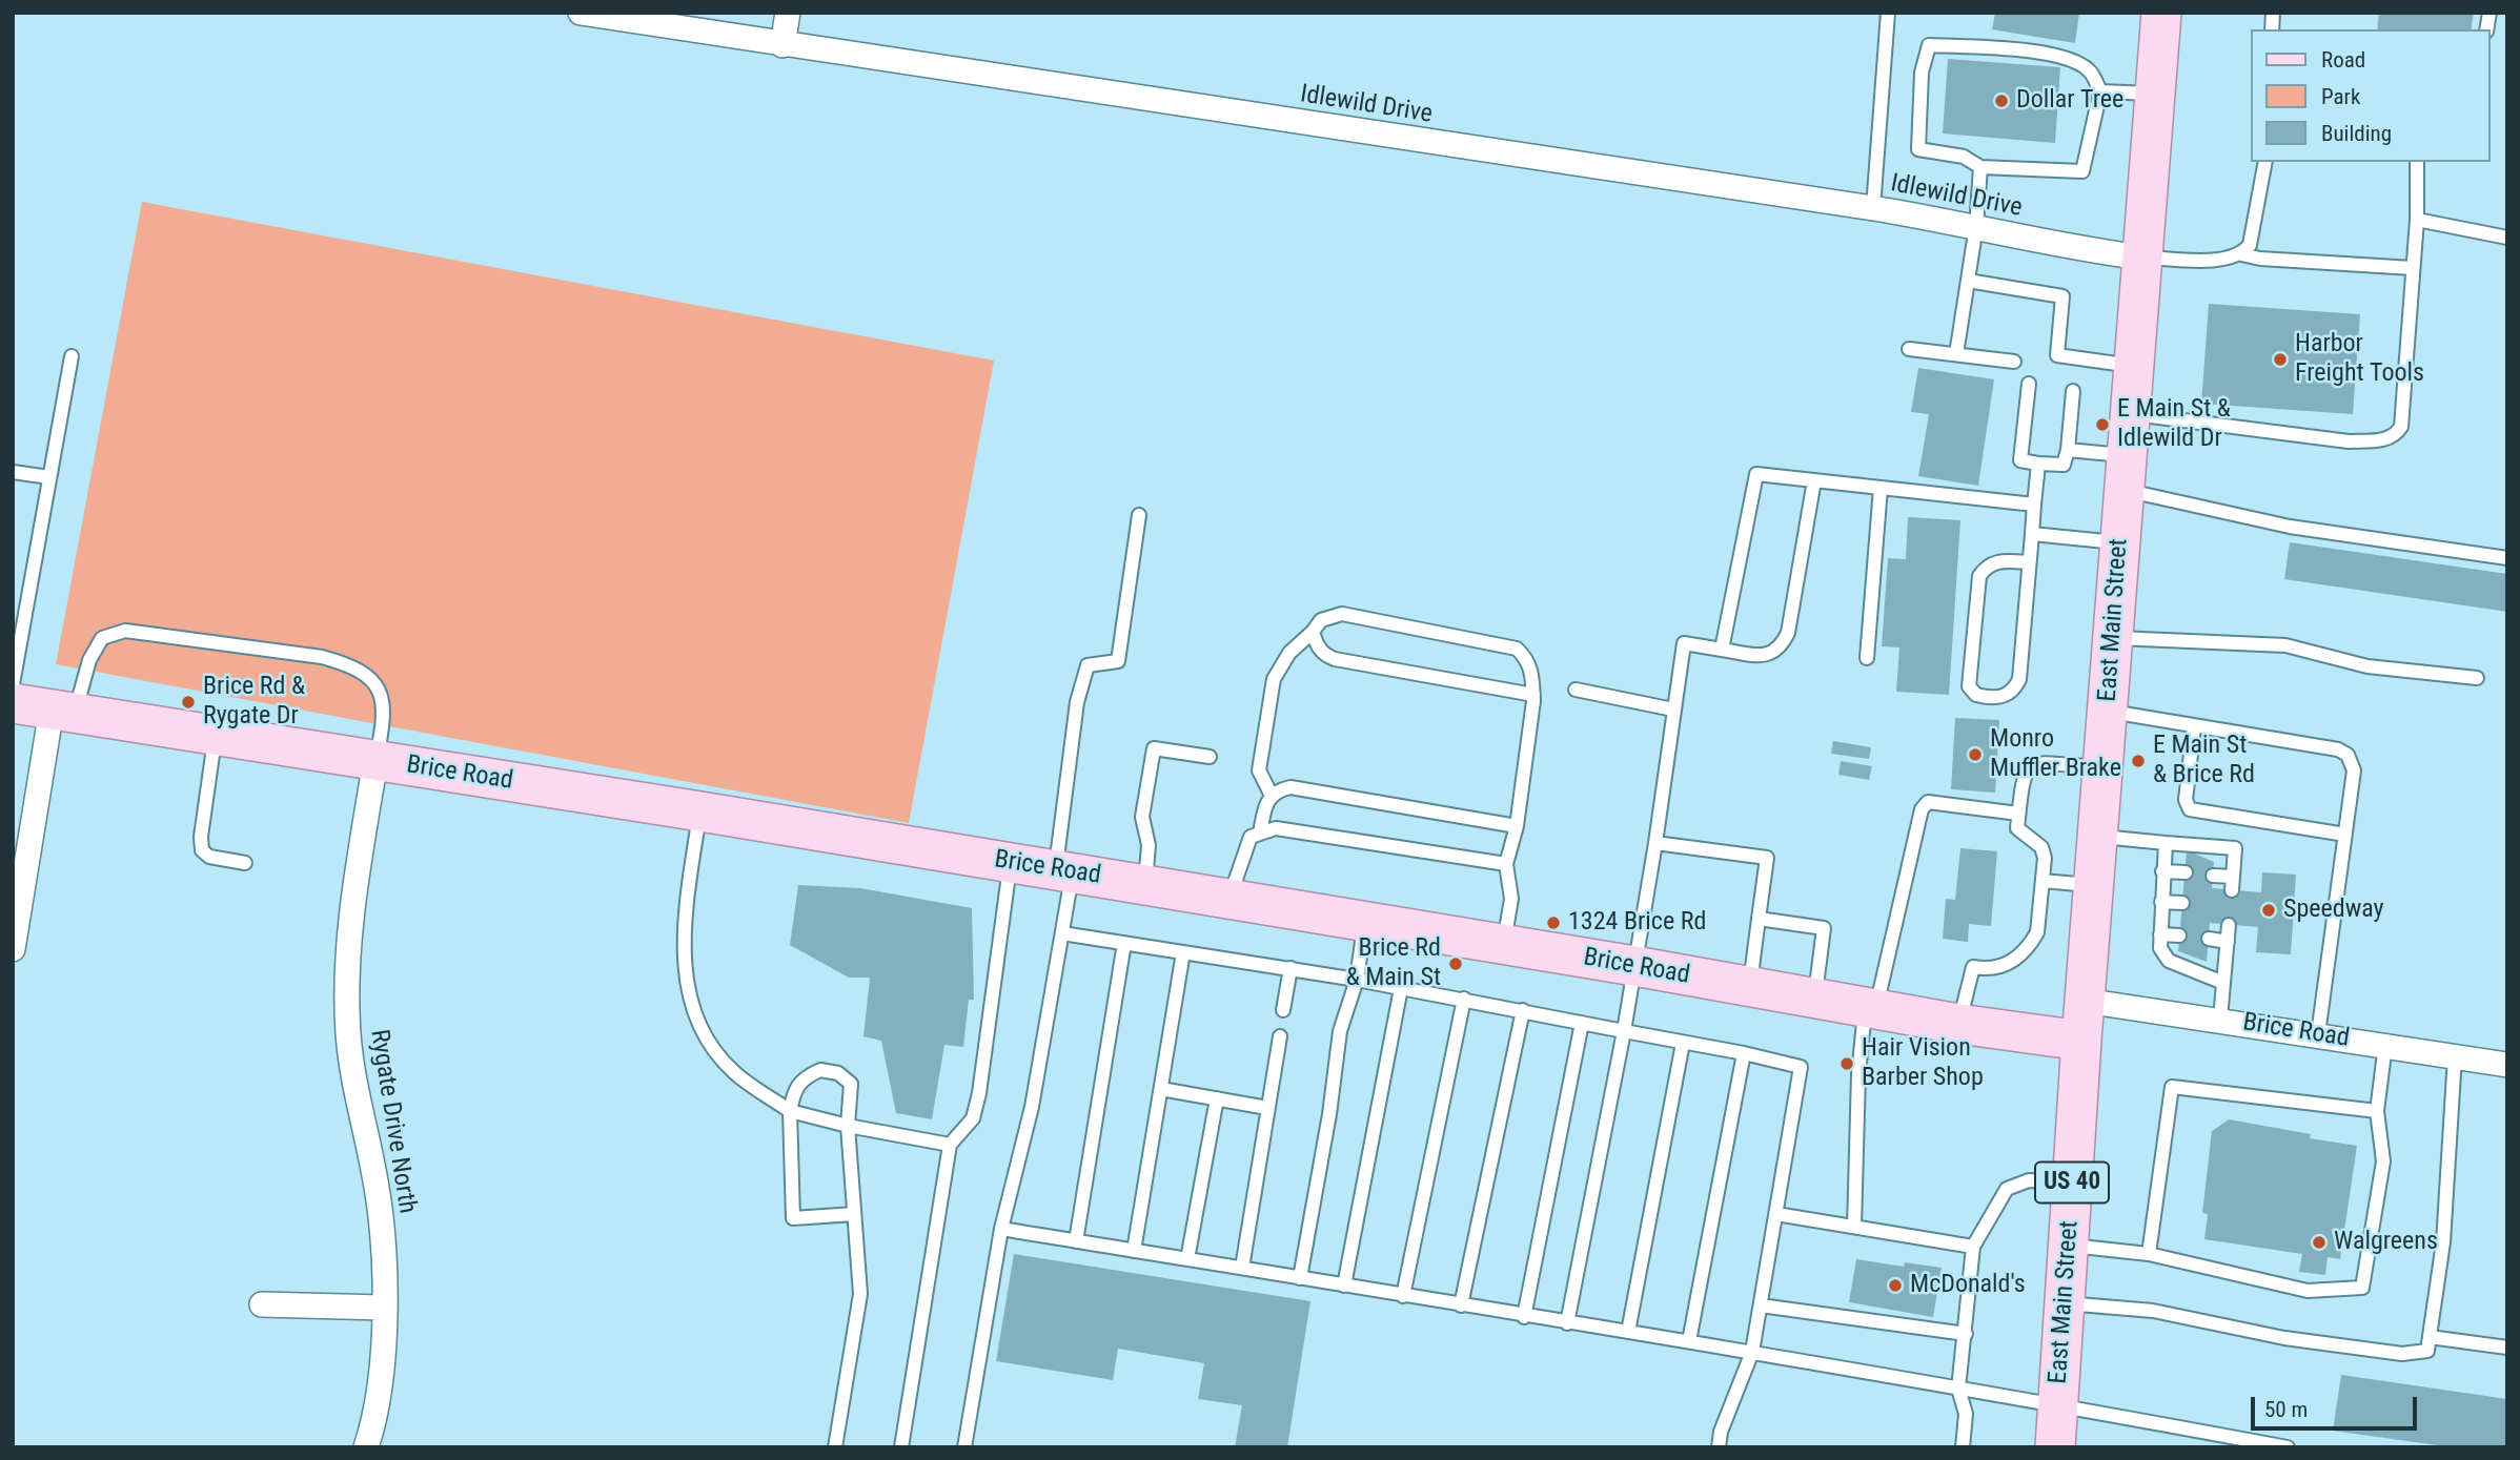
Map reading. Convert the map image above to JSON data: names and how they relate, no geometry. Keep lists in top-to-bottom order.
{
  "streets": {
    "main road": ["East Main Street", "Brice Road", "US 40"],
    "street": ["Idlewild Drive", "Rygate Drive North"]
  },
  "crossings": [
    ["Idlewild Drive", "East Main Street"],
    ["East Main Street", "Brice Road"],
    ["Brice Road", "Rygate Drive North"]
  ],
  "places": [
    "Dollar Tree",
    "Harbor Freight Tools",
    "E Main St & Idlewild Dr",
    "Brice Rd & Rygate Dr",
    "Monro Muffler Brake",
    "E Main St & Brice Rd",
    "Speedway",
    "1324 Brice Rd",
    "Brice Rd & Main St",
    "Hair Vision Barber Shop",
    "Walgreens",
    "McDonald's"
  ],
  "legend": ["Road", "Park", "Building"],
  "scale_bar": "50 m"
}
